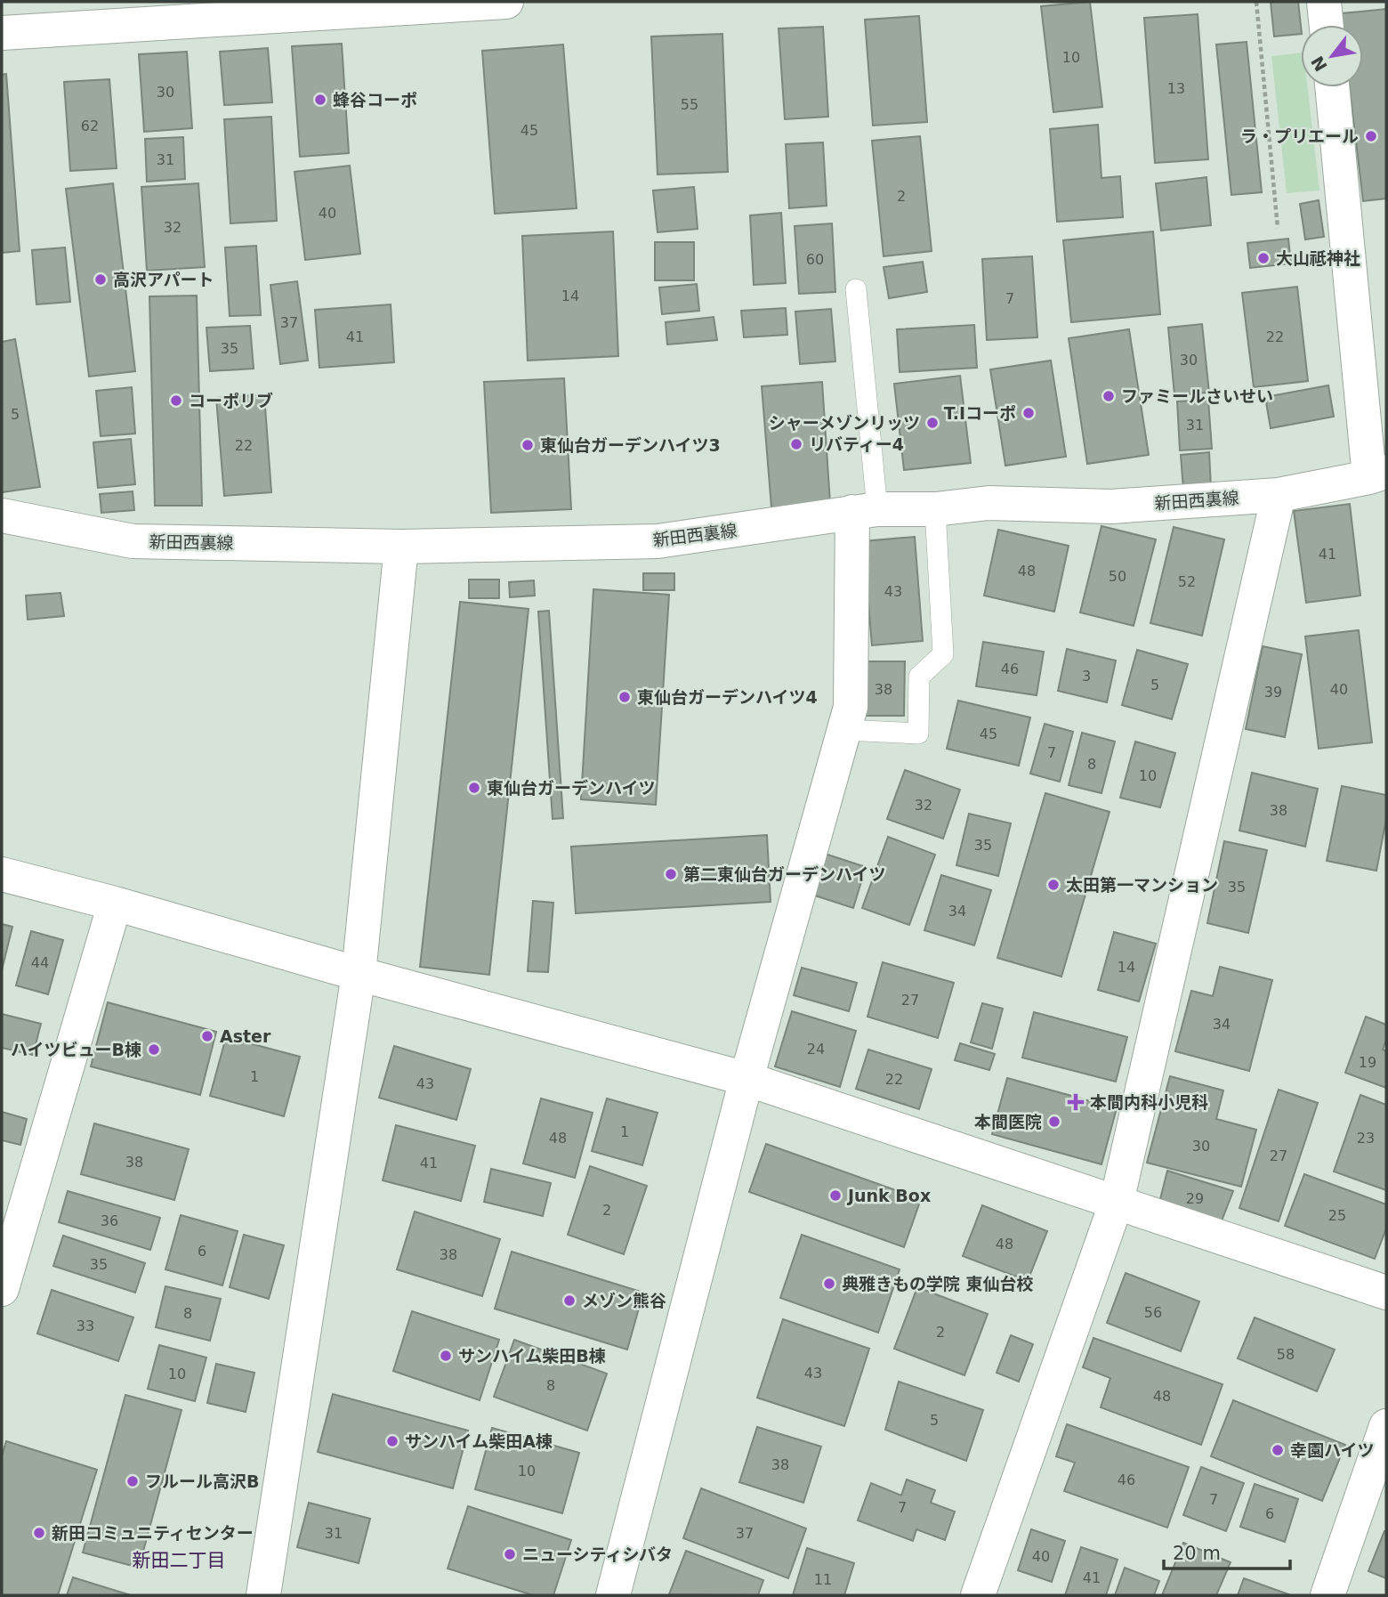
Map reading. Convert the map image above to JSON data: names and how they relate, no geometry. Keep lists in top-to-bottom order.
{
  "streets": {
    "street": ["新田西裏線"]
  },
  "districts": ["新田二丁目"],
  "places": {
    "other": [
      "蜂谷コーポ",
      "ラ・プリエール",
      "大山祗神社",
      "高沢アパート",
      "ファミールさいせい",
      "コーポリブ",
      "T.Iコーポ",
      "シャーメゾンリッツ",
      "リバティー4",
      "東仙台ガーデンハイツ3",
      "東仙台ガーデンハイツ4",
      "東仙台ガーデンハイツ",
      "第二東仙台ガーデンハイツ",
      "太田第一マンション",
      "Aster",
      "ハイツビューB棟",
      "本間医院",
      "Junk Box",
      "典雅きもの学院 東仙台校",
      "メゾン熊谷",
      "サンハイム柴田B棟",
      "サンハイム柴田A棟",
      "幸園ハイツ",
      "フルール高沢B",
      "新田コミュニティセンター",
      "ニューシティシバタ"
    ],
    "health": ["本間内科小児科"]
  },
  "house_numbers": [
    "10",
    "13",
    "30",
    "55",
    "62",
    "45",
    "31",
    "2",
    "40",
    "32",
    "60",
    "14",
    "7",
    "37",
    "41",
    "22",
    "35",
    "30",
    "5",
    "31",
    "22",
    "41",
    "48",
    "50",
    "52",
    "43",
    "46",
    "3",
    "5",
    "38",
    "40",
    "39",
    "45",
    "7",
    "8",
    "10",
    "32",
    "38",
    "35",
    "35",
    "34",
    "44",
    "14",
    "27",
    "34",
    "24",
    "19",
    "1",
    "22",
    "43",
    "1",
    "48",
    "23",
    "30",
    "27",
    "38",
    "41",
    "29",
    "2",
    "25",
    "36",
    "48",
    "6",
    "38",
    "35",
    "56",
    "8",
    "33",
    "2",
    "58",
    "43",
    "10",
    "8",
    "48",
    "5",
    "38",
    "10",
    "46",
    "7",
    "7",
    "6",
    "31",
    "37",
    "40",
    "41",
    "11"
  ],
  "scale_bar": "20 m",
  "north": "bottom left"
}
